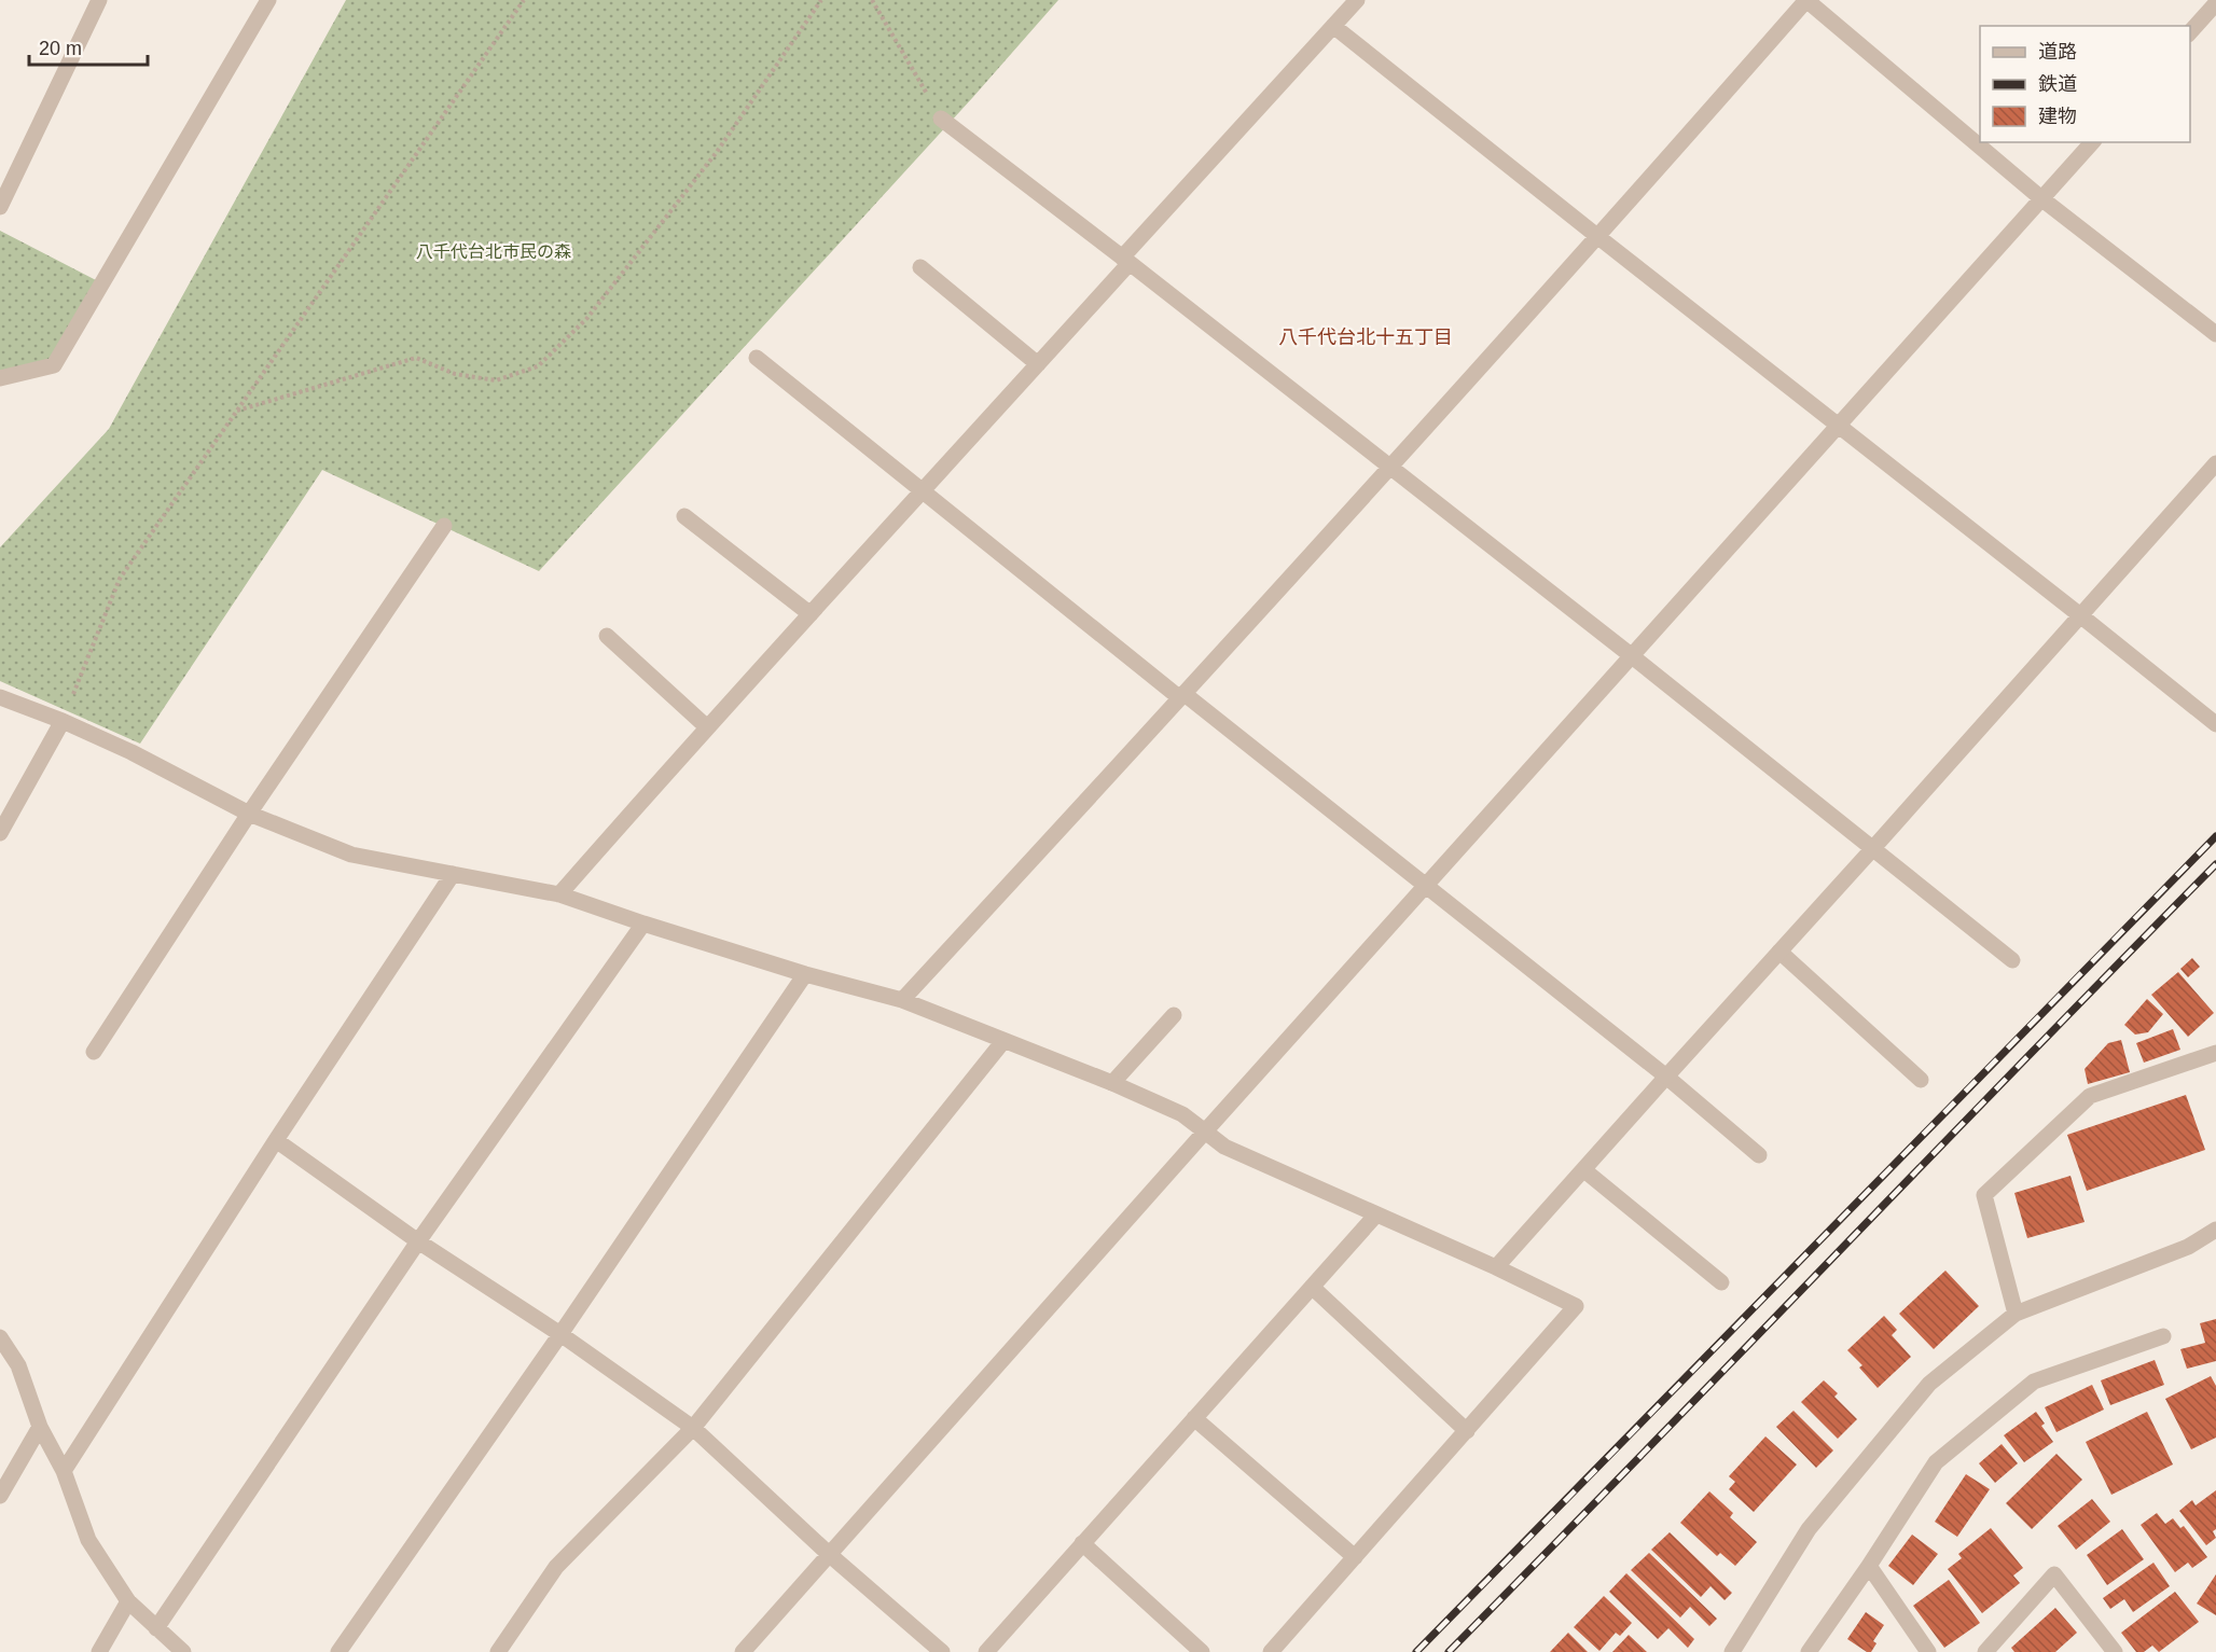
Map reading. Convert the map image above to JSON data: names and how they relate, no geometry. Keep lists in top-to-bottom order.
{
  "districts": ["八千代台北十五丁目"],
  "parks": ["八千代台北市民の森"],
  "legend": ["道路", "鉄道", "建物"],
  "scale_bar": "20 m"
}
